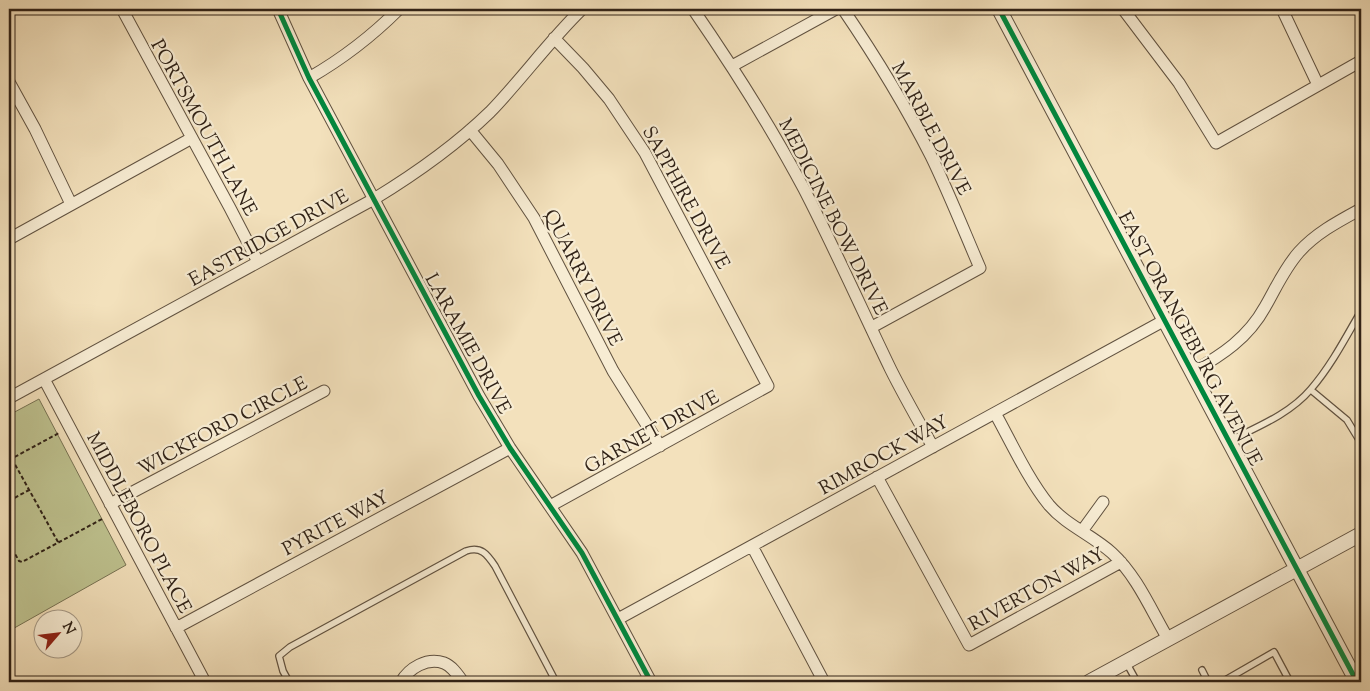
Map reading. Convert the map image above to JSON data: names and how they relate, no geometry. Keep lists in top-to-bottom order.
{
  "streets": {
    "street": [
      "PORTSMOUTH LANE",
      "MARBLE DRIVE",
      "SAPPHIRE DRIVE",
      "MEDICINE BOW DRIVE",
      "EASTRIDGE DRIVE",
      "QUARRY DRIVE",
      "EAST ORANGEBURG AVENUE",
      "LARAMIE DRIVE",
      "WICKFORD CIRCLE",
      "GARNET DRIVE",
      "RIMROCK WAY",
      "MIDDLEBORO PLACE",
      "PYRITE WAY",
      "RIVERTON WAY"
    ]
  },
  "crossings": [
    ["PORTSMOUTH LANE", "EASTRIDGE DRIVE"],
    ["MARBLE DRIVE", "MEDICINE BOW DRIVE"],
    ["SAPPHIRE DRIVE", "EASTRIDGE DRIVE"],
    ["SAPPHIRE DRIVE", "GARNET DRIVE"],
    ["MEDICINE BOW DRIVE", "RIMROCK WAY"],
    ["EASTRIDGE DRIVE", "QUARRY DRIVE"],
    ["EASTRIDGE DRIVE", "LARAMIE DRIVE"],
    ["EASTRIDGE DRIVE", "MIDDLEBORO PLACE"],
    ["QUARRY DRIVE", "GARNET DRIVE"],
    ["EAST ORANGEBURG AVENUE", "RIMROCK WAY"],
    ["LARAMIE DRIVE", "GARNET DRIVE"],
    ["LARAMIE DRIVE", "RIMROCK WAY"],
    ["LARAMIE DRIVE", "PYRITE WAY"],
    ["WICKFORD CIRCLE", "MIDDLEBORO PLACE"],
    ["RIMROCK WAY", "RIVERTON WAY"],
    ["MIDDLEBORO PLACE", "PYRITE WAY"]
  ],
  "north": "top right"
}
